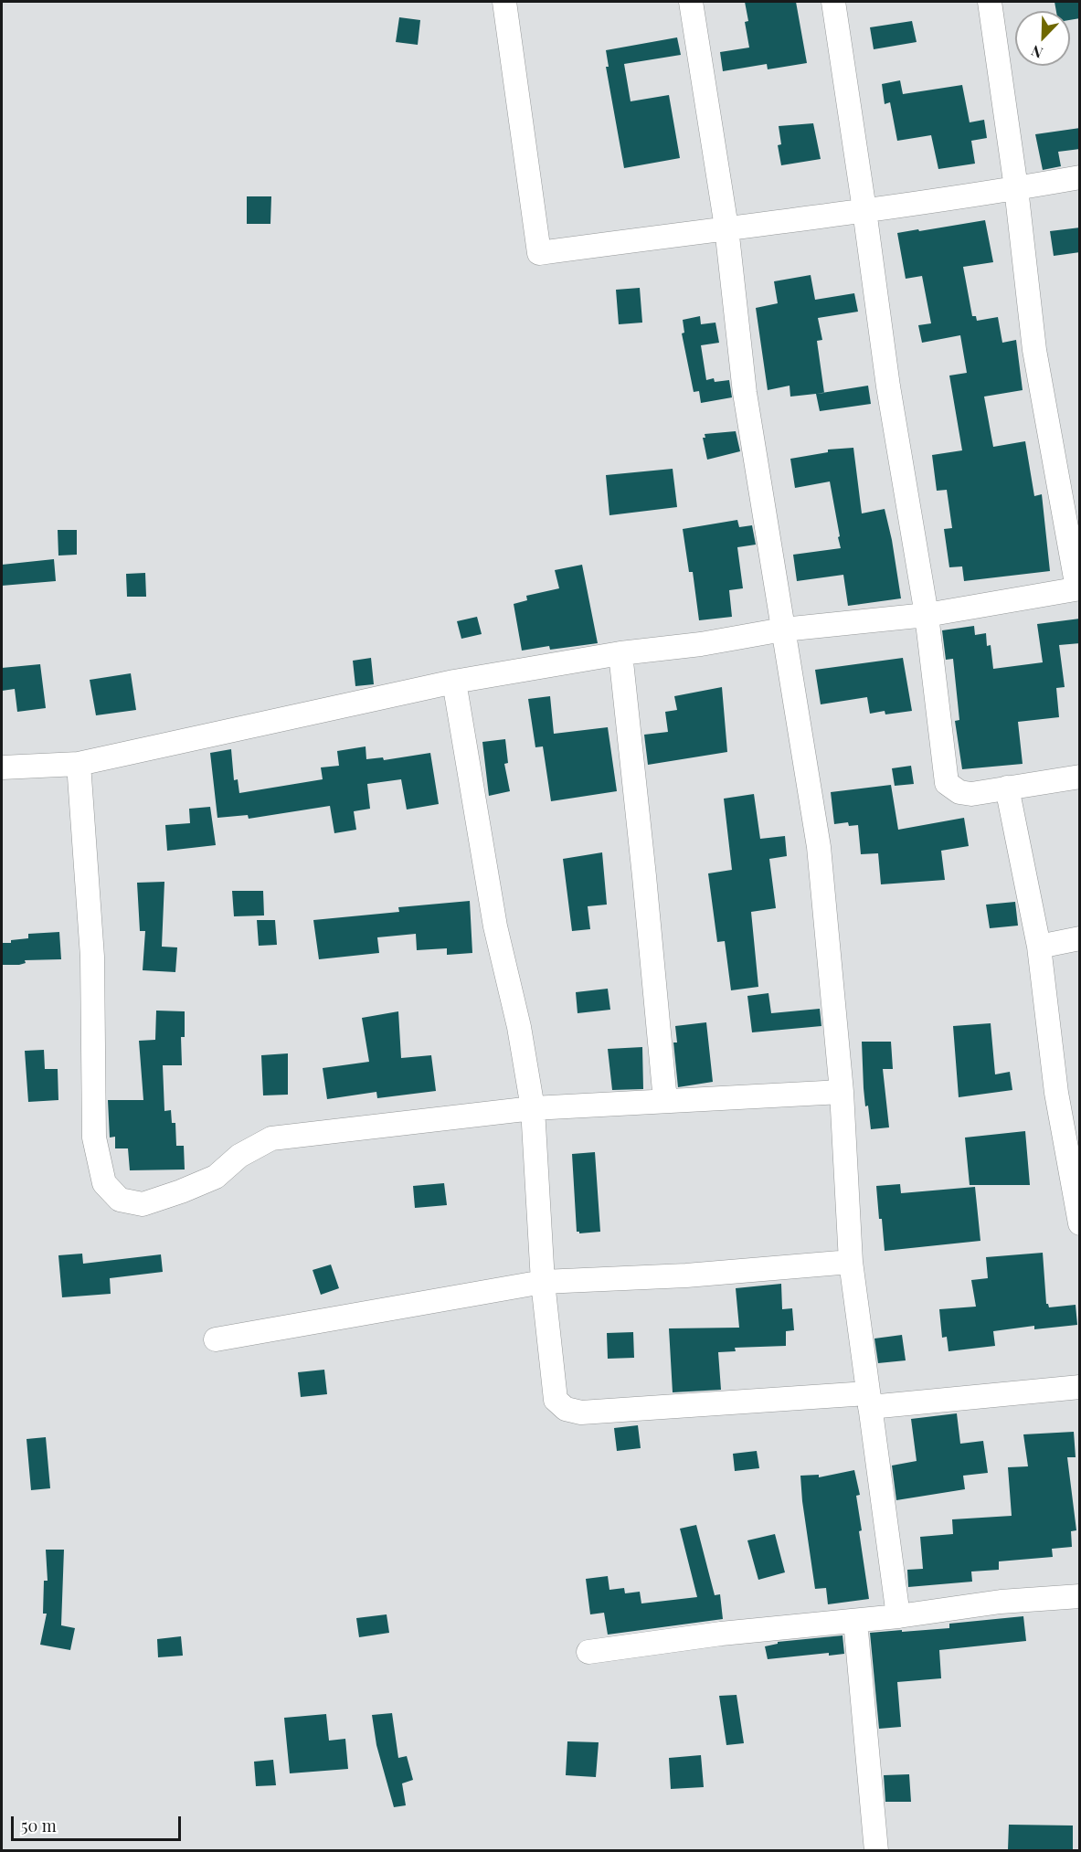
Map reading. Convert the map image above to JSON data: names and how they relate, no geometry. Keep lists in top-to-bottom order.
{
  "scale_bar": "50 m",
  "north": "bottom left"
}
